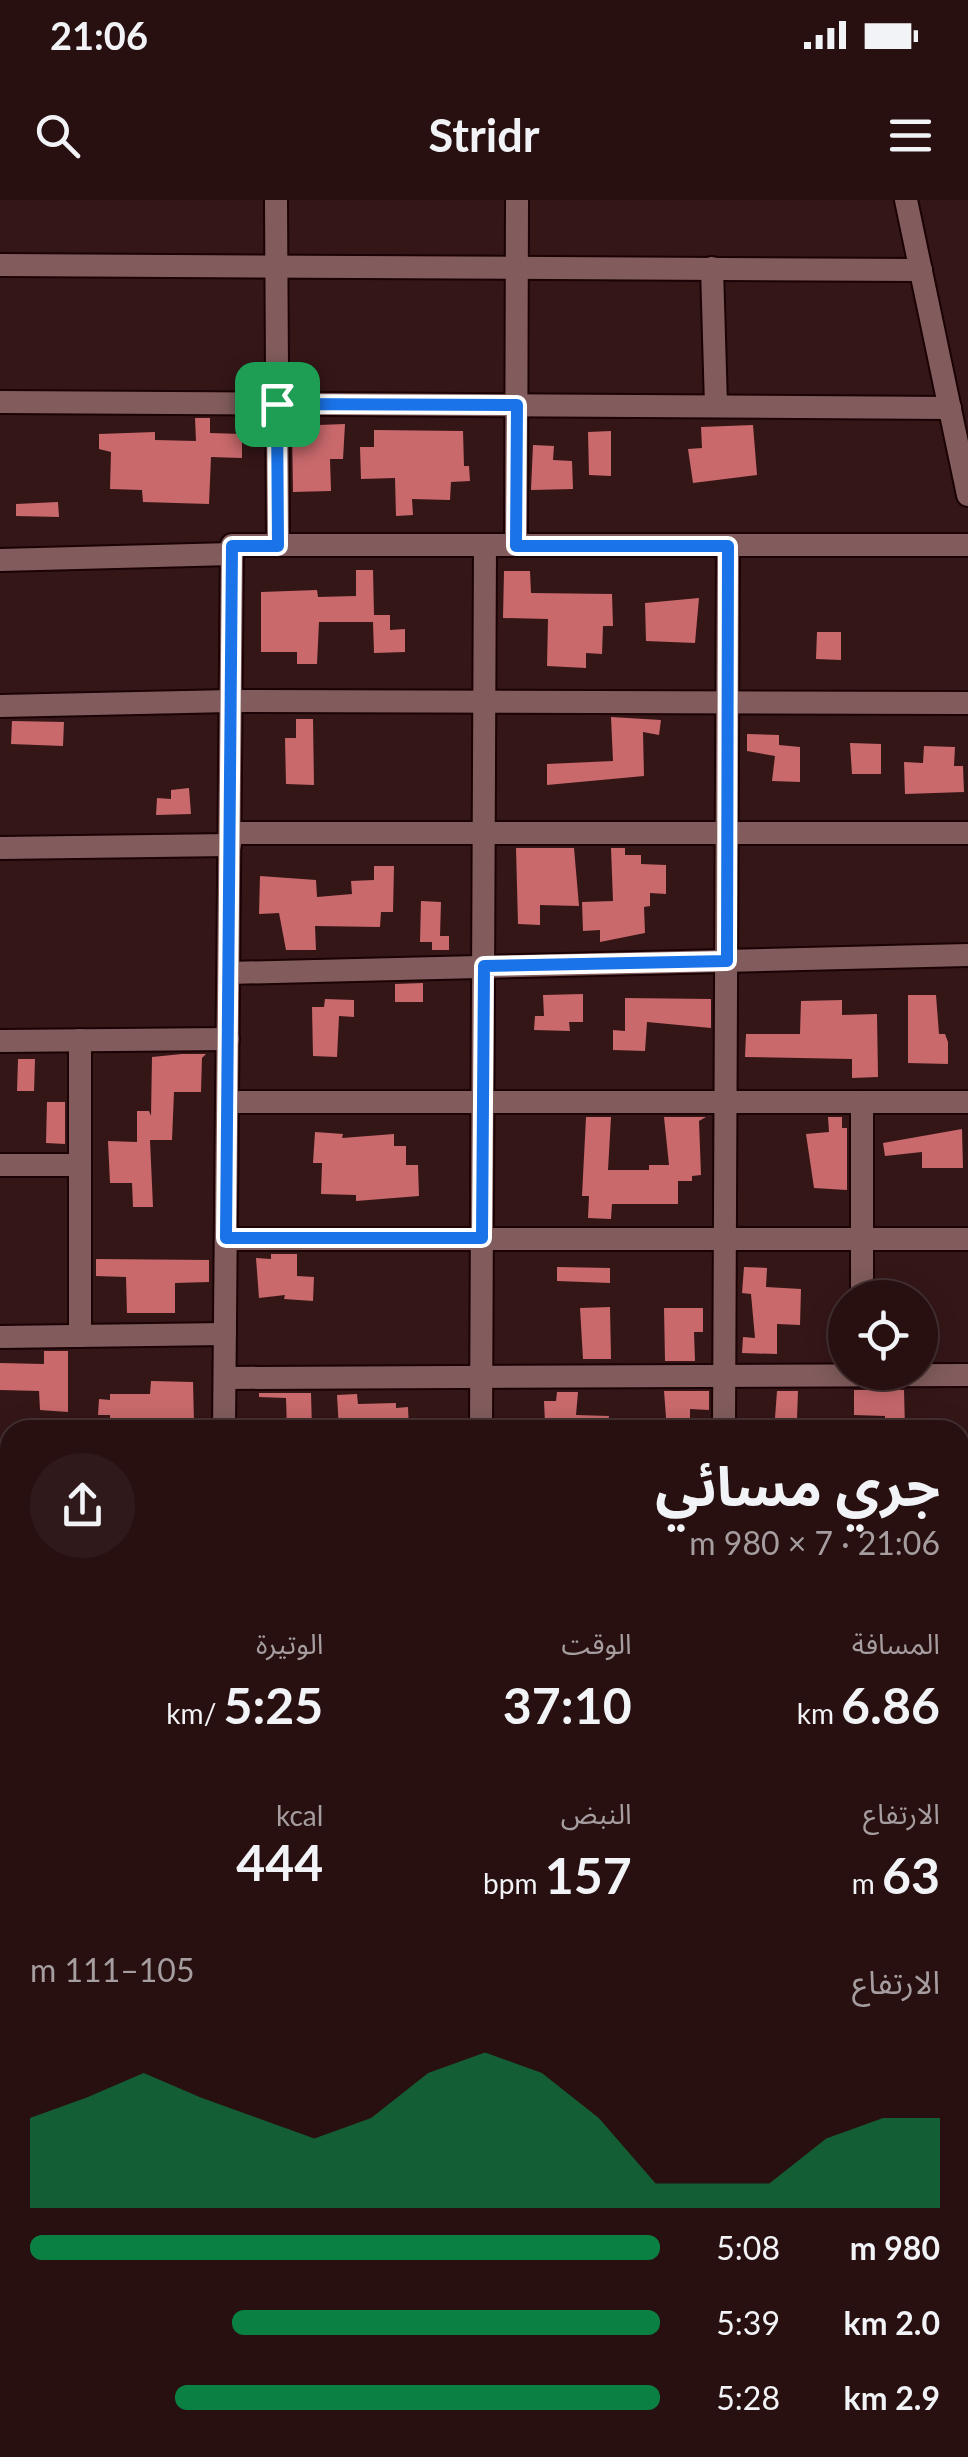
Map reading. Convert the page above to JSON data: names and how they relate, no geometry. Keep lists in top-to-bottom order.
{
  "page": {
    "status": "21:06",
    "header": "Stridr",
    "heading": ["جري مسائي", "21:06 · 7 × 980 m"],
    "stats": [
      ["المسافة", "6.86 km"],
      ["الوقت", "37:10"],
      ["الوتيرة", "5:25 /km"],
      ["الارتفاع", "63 m"],
      ["النبض", "157 bpm"],
      ["kcal", "444"]
    ],
    "chart": ["الارتفاع", "105–111 m"],
    "list": [
      {
        "name": "980 m",
        "note": "5:08"
      },
      {
        "name": "2.0 km",
        "note": "5:39"
      },
      {
        "name": "2.9 km",
        "note": "5:28"
      }
    ]
  }
}
